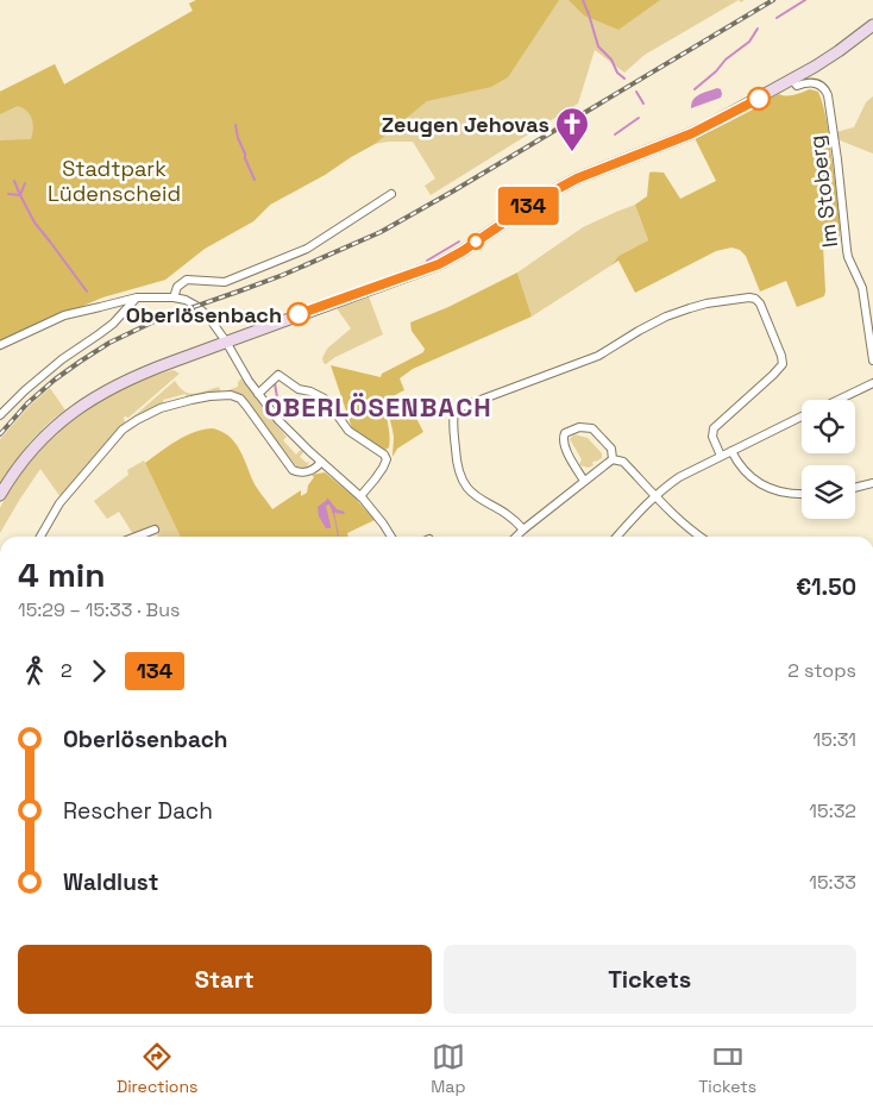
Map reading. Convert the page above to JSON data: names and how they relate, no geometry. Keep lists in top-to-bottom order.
{
  "streets": {
    "street": ["Im Stoberg"]
  },
  "districts": ["OBERLÖSENBACH"],
  "parks": ["Stadtpark Lüdenscheid"],
  "places": {
    "church": ["Zeugen Jehovas"],
    "other": ["Oberlösenbach"]
  },
  "lines": ["bus line 134"],
  "page": {
    "on_map": "134",
    "heading": ["4 min", "15:29 – 15:33 · Bus", "€1.50"],
    "legs": ["2", "134", "2 stops"],
    "list": [
      {
        "name": "Oberlösenbach",
        "value": "15:31"
      },
      {
        "name": "Rescher Dach",
        "value": "15:32"
      },
      {
        "name": "Waldlust",
        "value": "15:33"
      }
    ],
    "buttons": ["Start", "Tickets"],
    "tabs": ["Directions", "Map", "Tickets"]
  }
}
